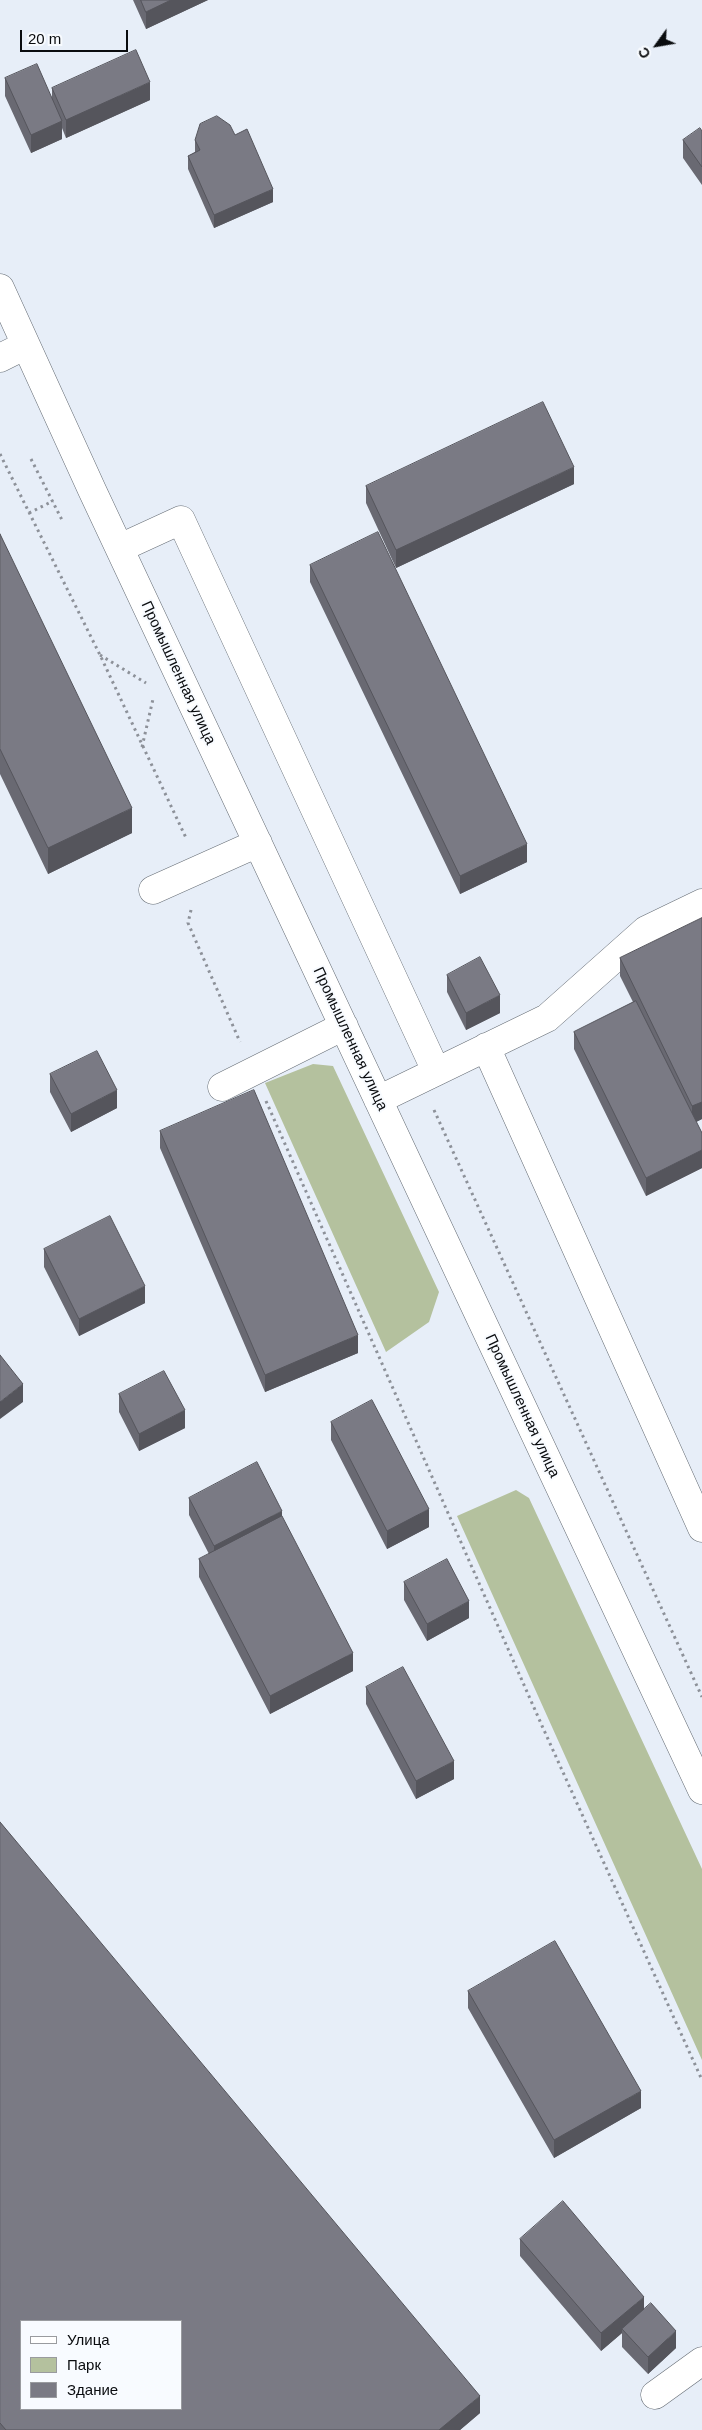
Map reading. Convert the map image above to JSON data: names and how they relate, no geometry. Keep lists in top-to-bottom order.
{
  "streets": {
    "street": ["Промышленная улица"]
  },
  "legend": ["Улица", "Парк", "Здание"],
  "scale_bar": "20 m",
  "north": "bottom left"
}
